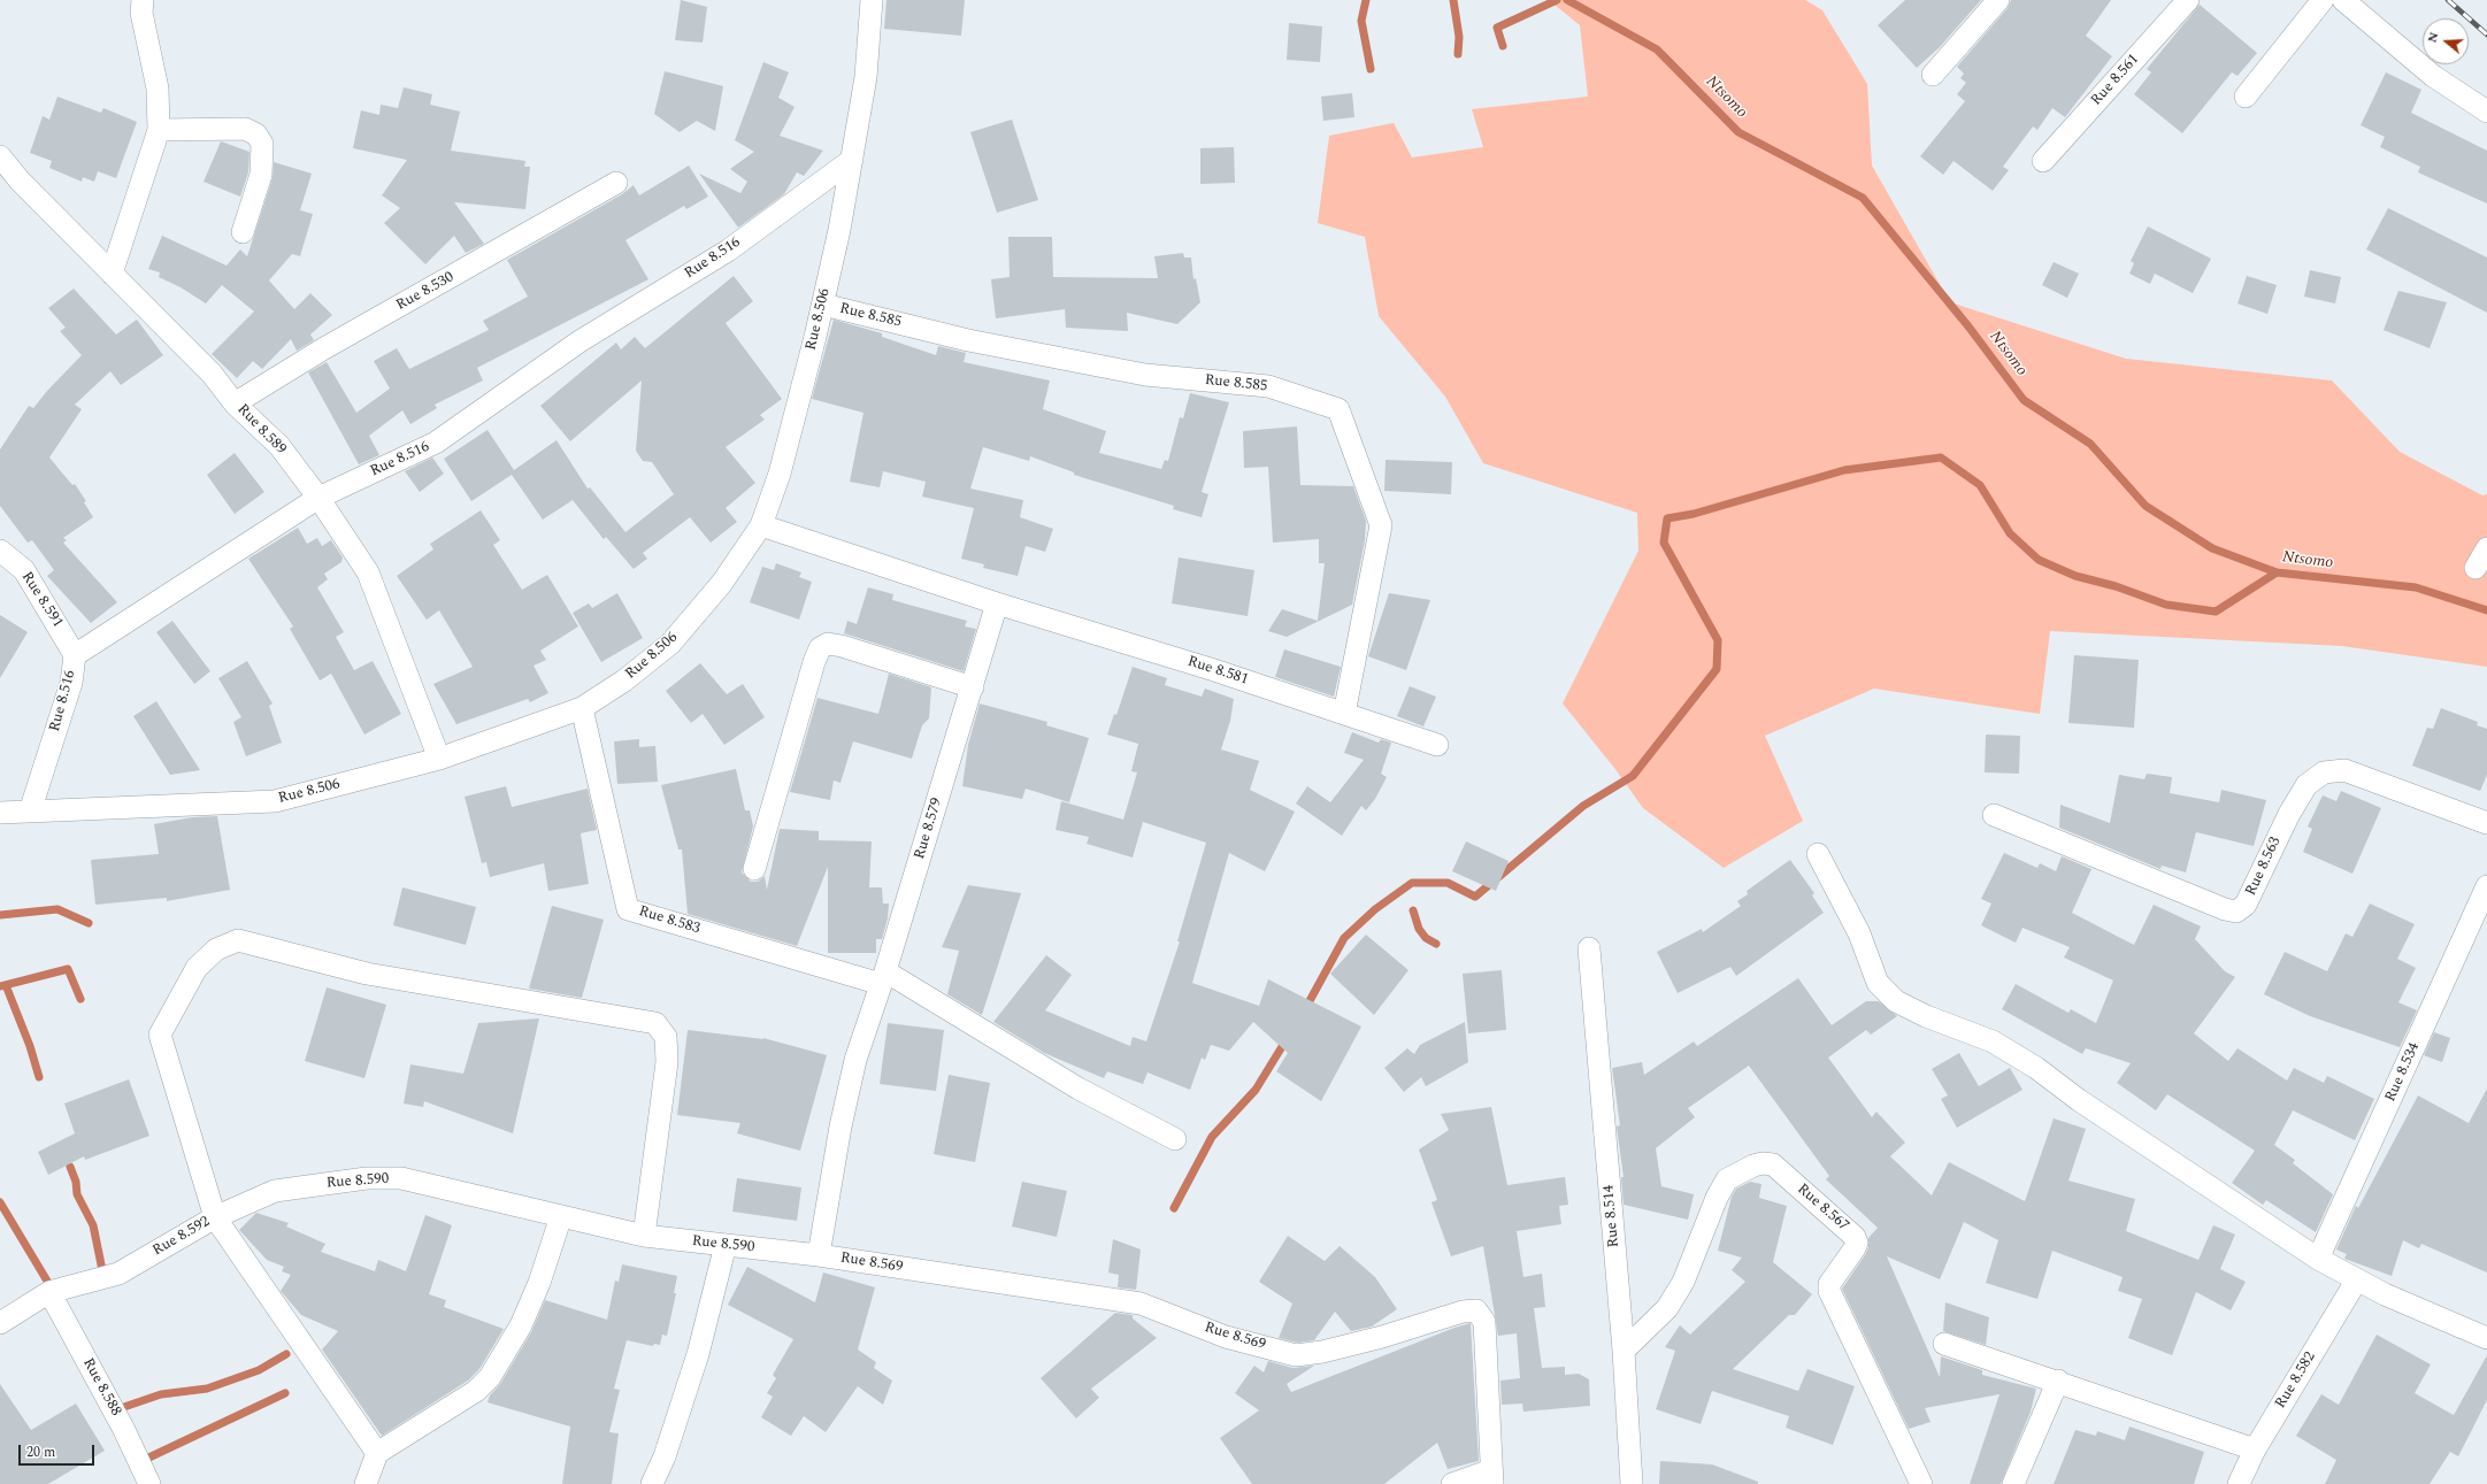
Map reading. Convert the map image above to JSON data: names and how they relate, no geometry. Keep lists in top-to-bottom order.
{
  "streets": {
    "street": [
      "Rue 8.561",
      "Rue 8.516",
      "Rue 8.530",
      "Rue 8.585",
      "Rue 8.506",
      "Rue 8.589",
      "Rue 8.591",
      "Rue 8.581",
      "Rue 8.579",
      "Rue 8.563",
      "Rue 8.583",
      "Rue 8.534",
      "Rue 8.590",
      "Rue 8.567",
      "Rue 8.514",
      "Rue 8.592",
      "Rue 8.569",
      "Rue 8.582",
      "Rue 8.588"
    ]
  },
  "crossings": [
    ["Rue 8.516", "Rue 8.506"],
    ["Rue 8.516", "Rue 8.589"],
    ["Rue 8.516", "Rue 8.591"],
    ["Rue 8.530", "Rue 8.589"],
    ["Rue 8.585", "Rue 8.506"],
    ["Rue 8.585", "Rue 8.581"],
    ["Rue 8.506", "Rue 8.589"],
    ["Rue 8.506", "Rue 8.583"],
    ["Rue 8.581", "Rue 8.579"],
    ["Rue 8.579", "Rue 8.583"],
    ["Rue 8.579", "Rue 8.590"],
    ["Rue 8.579", "Rue 8.569"],
    ["Rue 8.590", "Rue 8.592"],
    ["Rue 8.590", "Rue 8.569"],
    ["Rue 8.567", "Rue 8.514"],
    ["Rue 8.592", "Rue 8.588"]
  ],
  "water": ["Ntsomo"],
  "scale_bar": "20 m",
  "north": "left"
}
